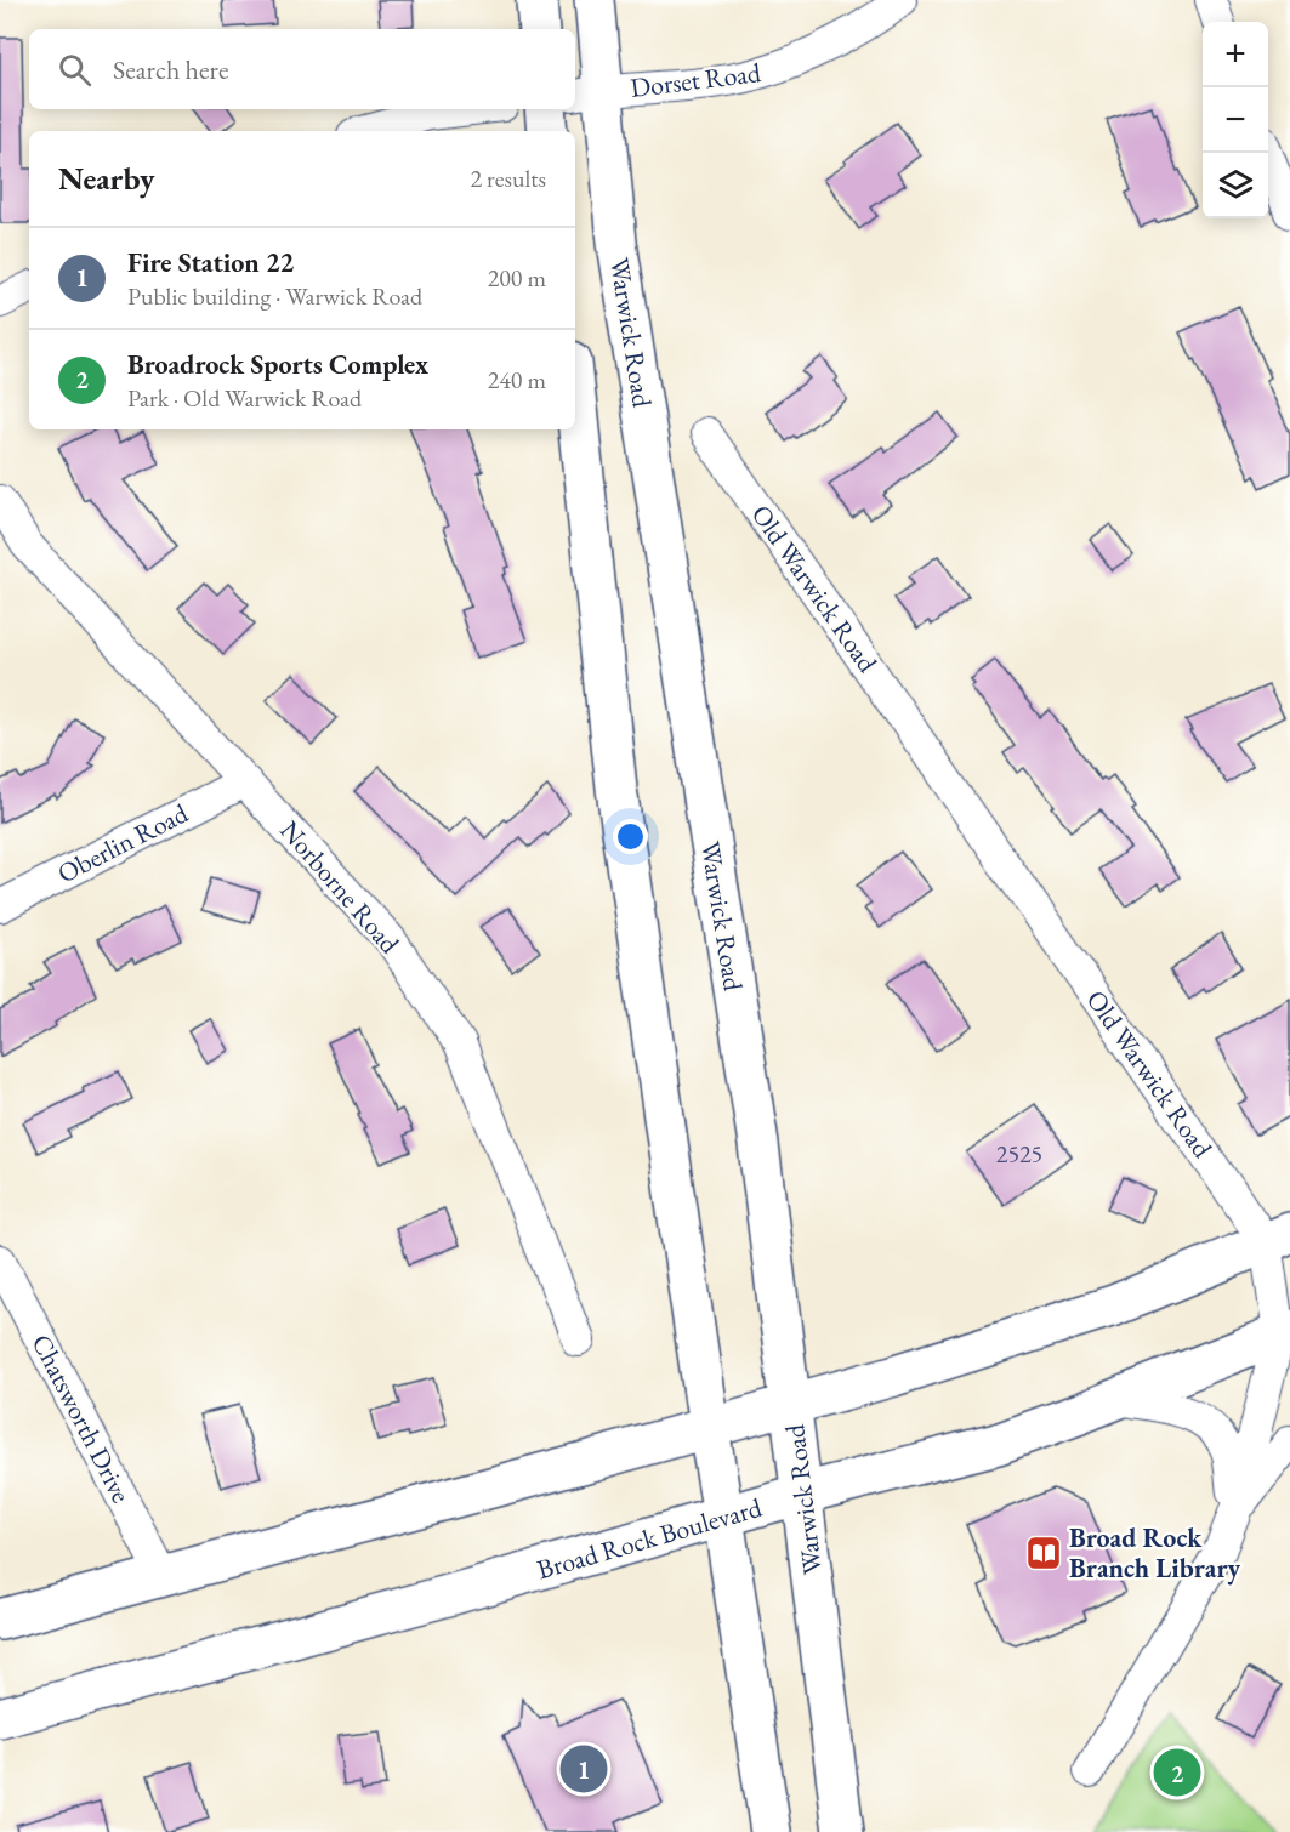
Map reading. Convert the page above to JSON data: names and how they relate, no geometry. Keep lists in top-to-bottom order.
{
  "streets": {
    "main road": ["Warwick Road", "Broad Rock Boulevard"],
    "street": [
      "Dorset Road",
      "Old Warwick Road",
      "Oberlin Road",
      "Norborne Road",
      "Chatsworth Drive"
    ]
  },
  "crossings": [
    ["Dorset Road", "Warwick Road"],
    ["Warwick Road", "Broad Rock Boulevard"],
    ["Old Warwick Road", "Broad Rock Boulevard"],
    ["Oberlin Road", "Norborne Road"]
  ],
  "places": {
    "library": ["Broad Rock Branch Library"]
  },
  "house_numbers": ["2525"],
  "page": {
    "map_buttons": ["+", "−"],
    "search": "Search here",
    "heading": ["Nearby", "2 results"],
    "list": [
      {
        "mark": "1",
        "name": "Fire Station 22",
        "note": "Public building · Warwick Road",
        "value": "200 m"
      },
      {
        "mark": "2",
        "name": "Broadrock Sports Complex",
        "note": "Park · Old Warwick Road",
        "value": "240 m"
      }
    ],
    "pins": ["1", "2"]
  }
}
